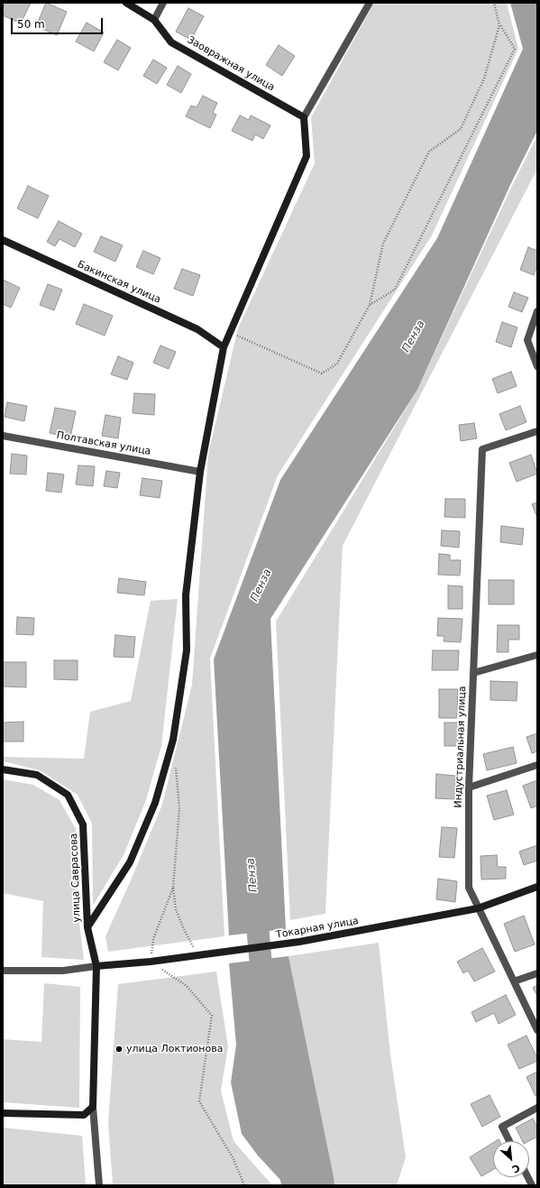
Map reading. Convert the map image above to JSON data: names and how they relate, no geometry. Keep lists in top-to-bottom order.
{
  "streets": {
    "street": [
      "Заовражная улица",
      "Бакинская улица",
      "Полтавская улица",
      "Индустриальная улица",
      "улица Саврасова",
      "Токарная улица"
    ]
  },
  "crossings": [
    ["Индустриальная улица", "Токарная улица"],
    ["улица Саврасова", "Токарная улица"]
  ],
  "water": ["Пенза"],
  "places": ["улица Локтионова"],
  "scale_bar": "50 m",
  "north": "bottom right"
}
